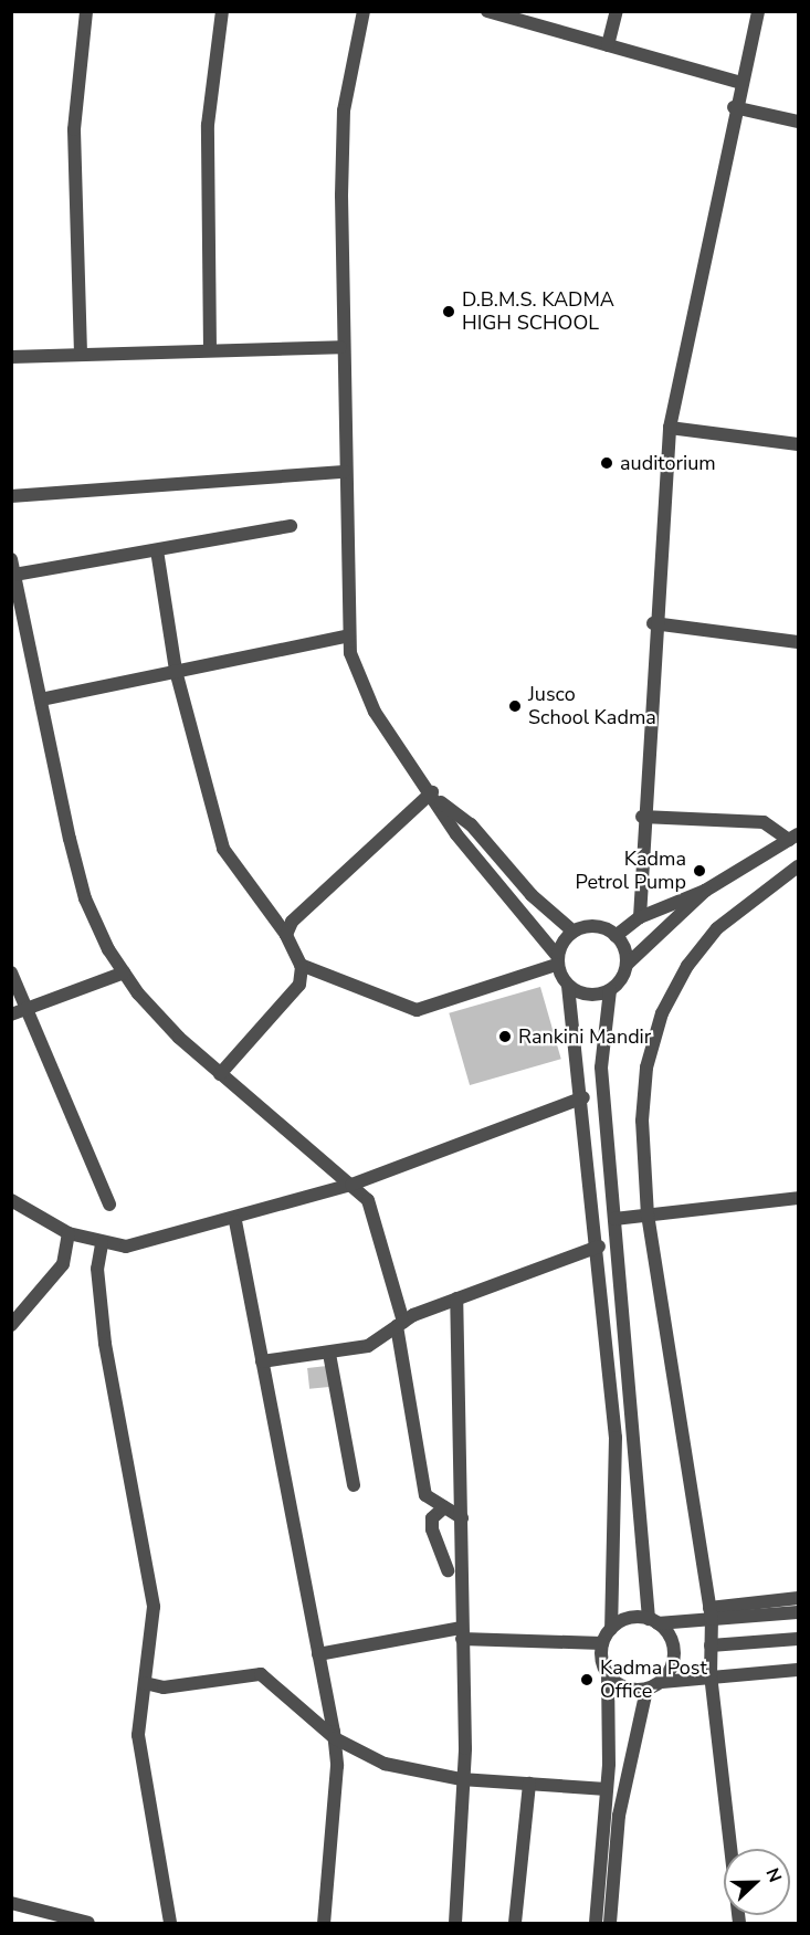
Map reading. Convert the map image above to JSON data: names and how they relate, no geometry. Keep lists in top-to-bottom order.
{
  "places": [
    "D.B.M.S. KADMA HIGH SCHOOL",
    "auditorium",
    "Jusco School Kadma",
    "Kadma Petrol Pump",
    "Rankini Mandir",
    "Kadma Post Office"
  ],
  "north": "right"
}
